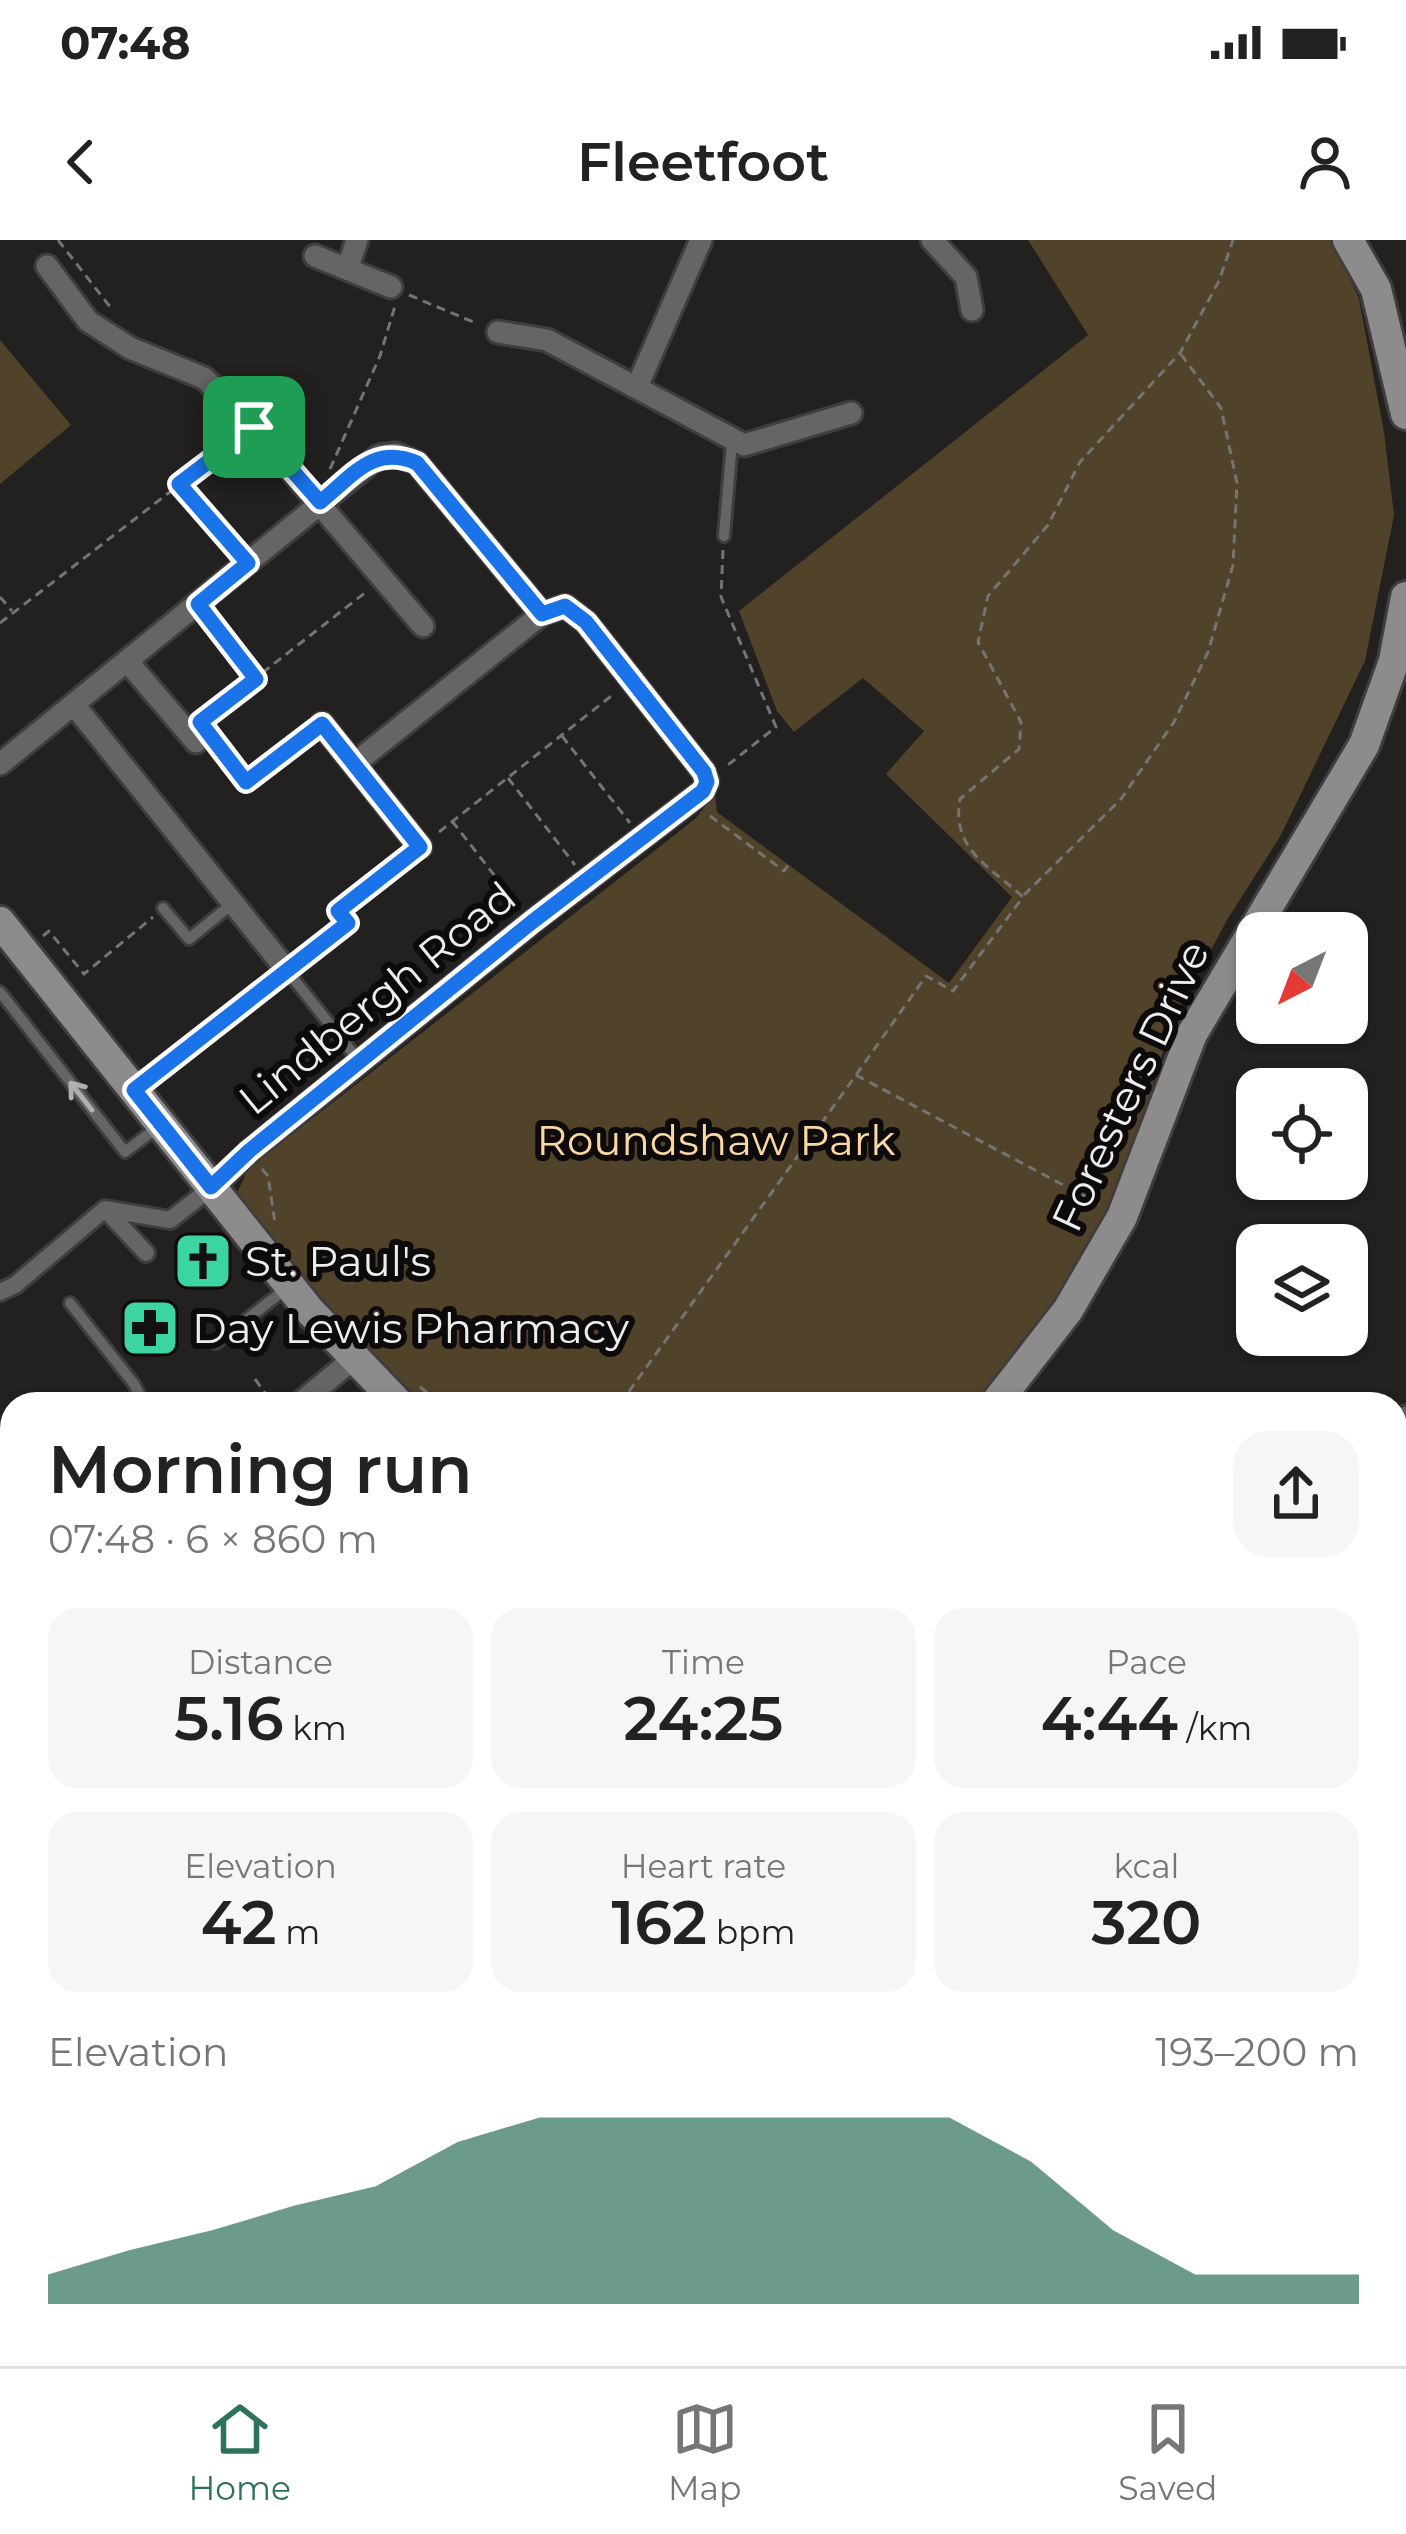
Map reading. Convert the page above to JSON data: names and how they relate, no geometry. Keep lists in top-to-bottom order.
{
  "streets": {
    "main road": ["Foresters Drive"],
    "street": ["Lindbergh Road"]
  },
  "parks": ["Roundshaw Park"],
  "places": {
    "church": ["St. Paul's"],
    "pharmacy": ["Day Lewis Pharmacy"]
  },
  "north": "bottom left",
  "page": {
    "status": "07:48",
    "header": "Fleetfoot",
    "heading": ["Morning run", "07:48 · 6 × 860 m"],
    "stats": [
      ["Distance", "5.16 km"],
      ["Time", "24:25"],
      ["Pace", "4:44 /km"],
      ["Elevation", "42 m"],
      ["Heart rate", "162 bpm"],
      ["kcal", "320"]
    ],
    "chart": ["Elevation", "193–200 m"],
    "tabs": ["Home", "Map", "Saved"]
  }
}
